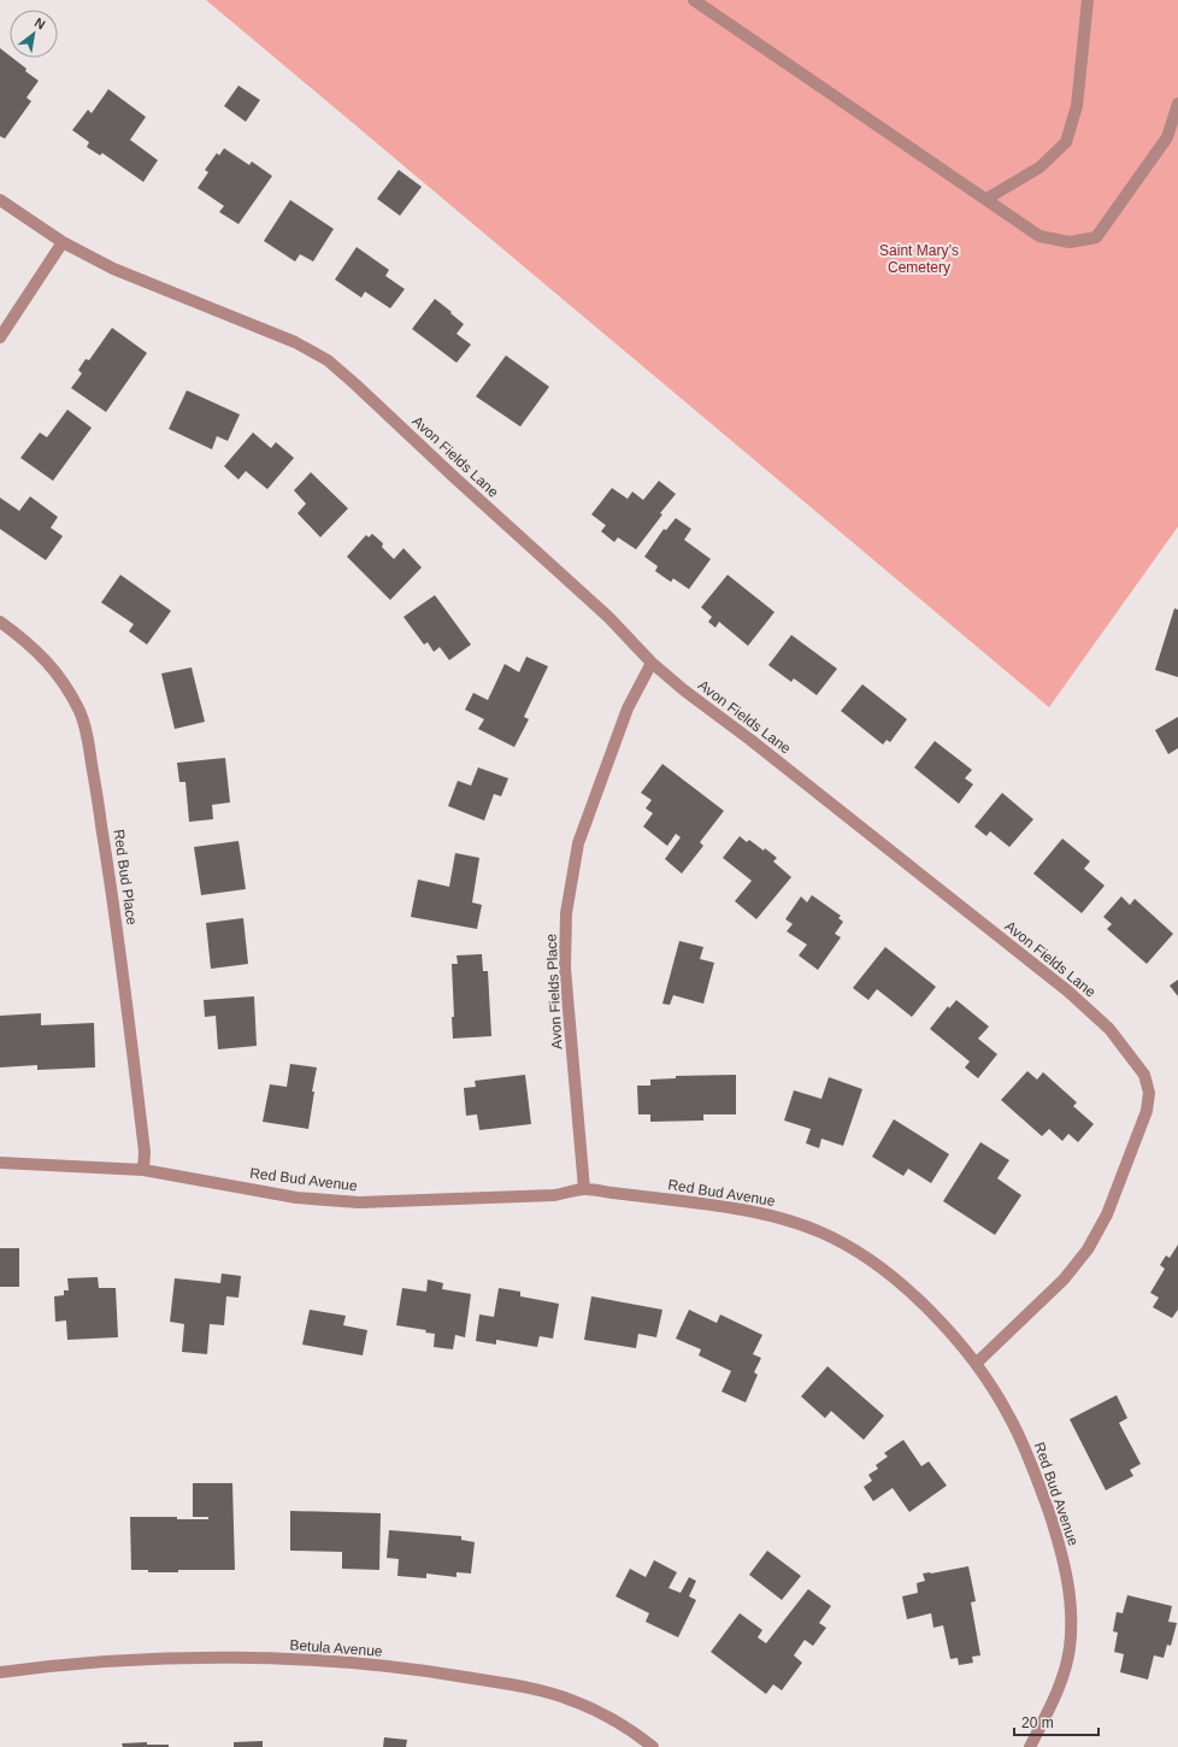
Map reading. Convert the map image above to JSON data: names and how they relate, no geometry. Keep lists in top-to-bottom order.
{
  "streets": {
    "street": [
      "Avon Fields Lane",
      "Red Bud Place",
      "Avon Fields Place",
      "Red Bud Avenue",
      "Betula Avenue"
    ]
  },
  "crossings": [
    ["Avon Fields Lane", "Avon Fields Place"],
    ["Avon Fields Lane", "Red Bud Avenue"],
    ["Red Bud Place", "Red Bud Avenue"],
    ["Avon Fields Place", "Red Bud Avenue"]
  ],
  "parks": ["Saint Mary’s Cemetery"],
  "scale_bar": "20 m",
  "north": "top right"
}
